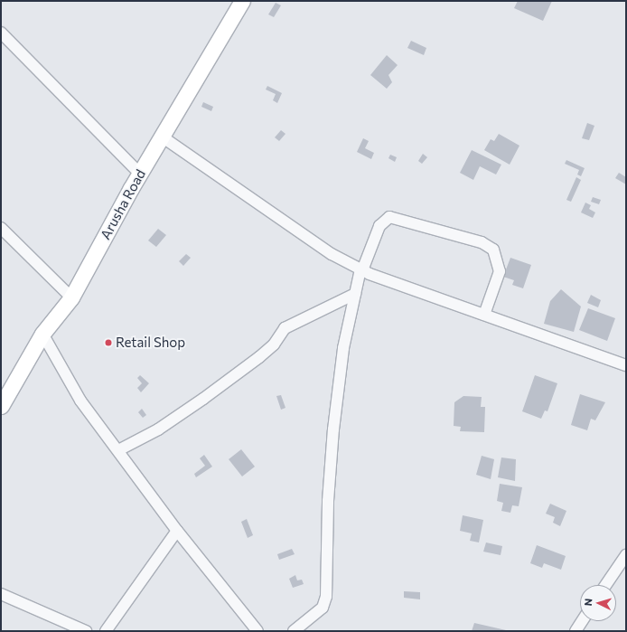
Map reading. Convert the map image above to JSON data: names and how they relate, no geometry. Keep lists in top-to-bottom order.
{
  "streets": {
    "main road": ["Arusha Road"]
  },
  "places": ["Retail Shop"],
  "north": "left"
}
